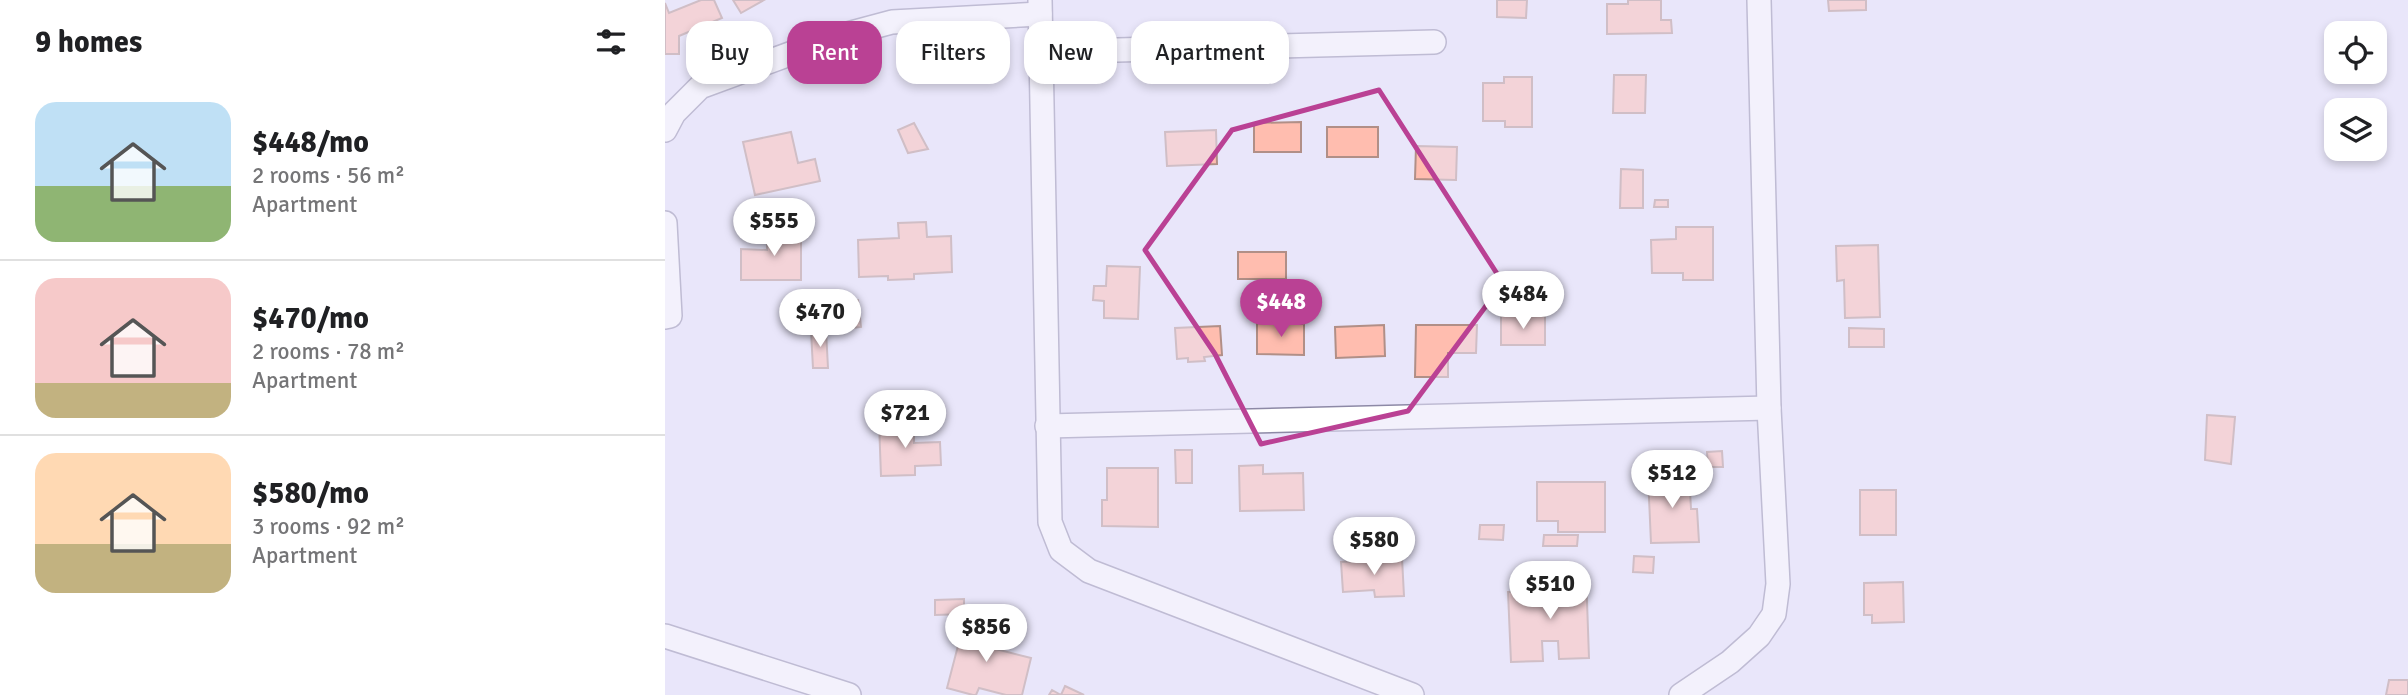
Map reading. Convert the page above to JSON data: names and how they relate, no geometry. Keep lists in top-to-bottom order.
{
  "page": {
    "heading": "9 homes",
    "chip": [
      "Buy",
      "Rent",
      "Filters",
      "New",
      "Apartment"
    ],
    "list": [
      {
        "name": "$448/mo",
        "note": "2 rooms · 56 m² · Apartment"
      },
      {
        "name": "$470/mo",
        "note": "2 rooms · 78 m² · Apartment"
      },
      {
        "name": "$580/mo",
        "note": "3 rooms · 92 m² · Apartment"
      }
    ],
    "price": [
      "$555",
      "$484",
      "$448",
      "$470",
      "$721",
      "$512",
      "$580",
      "$510",
      "$856"
    ]
  }
}
